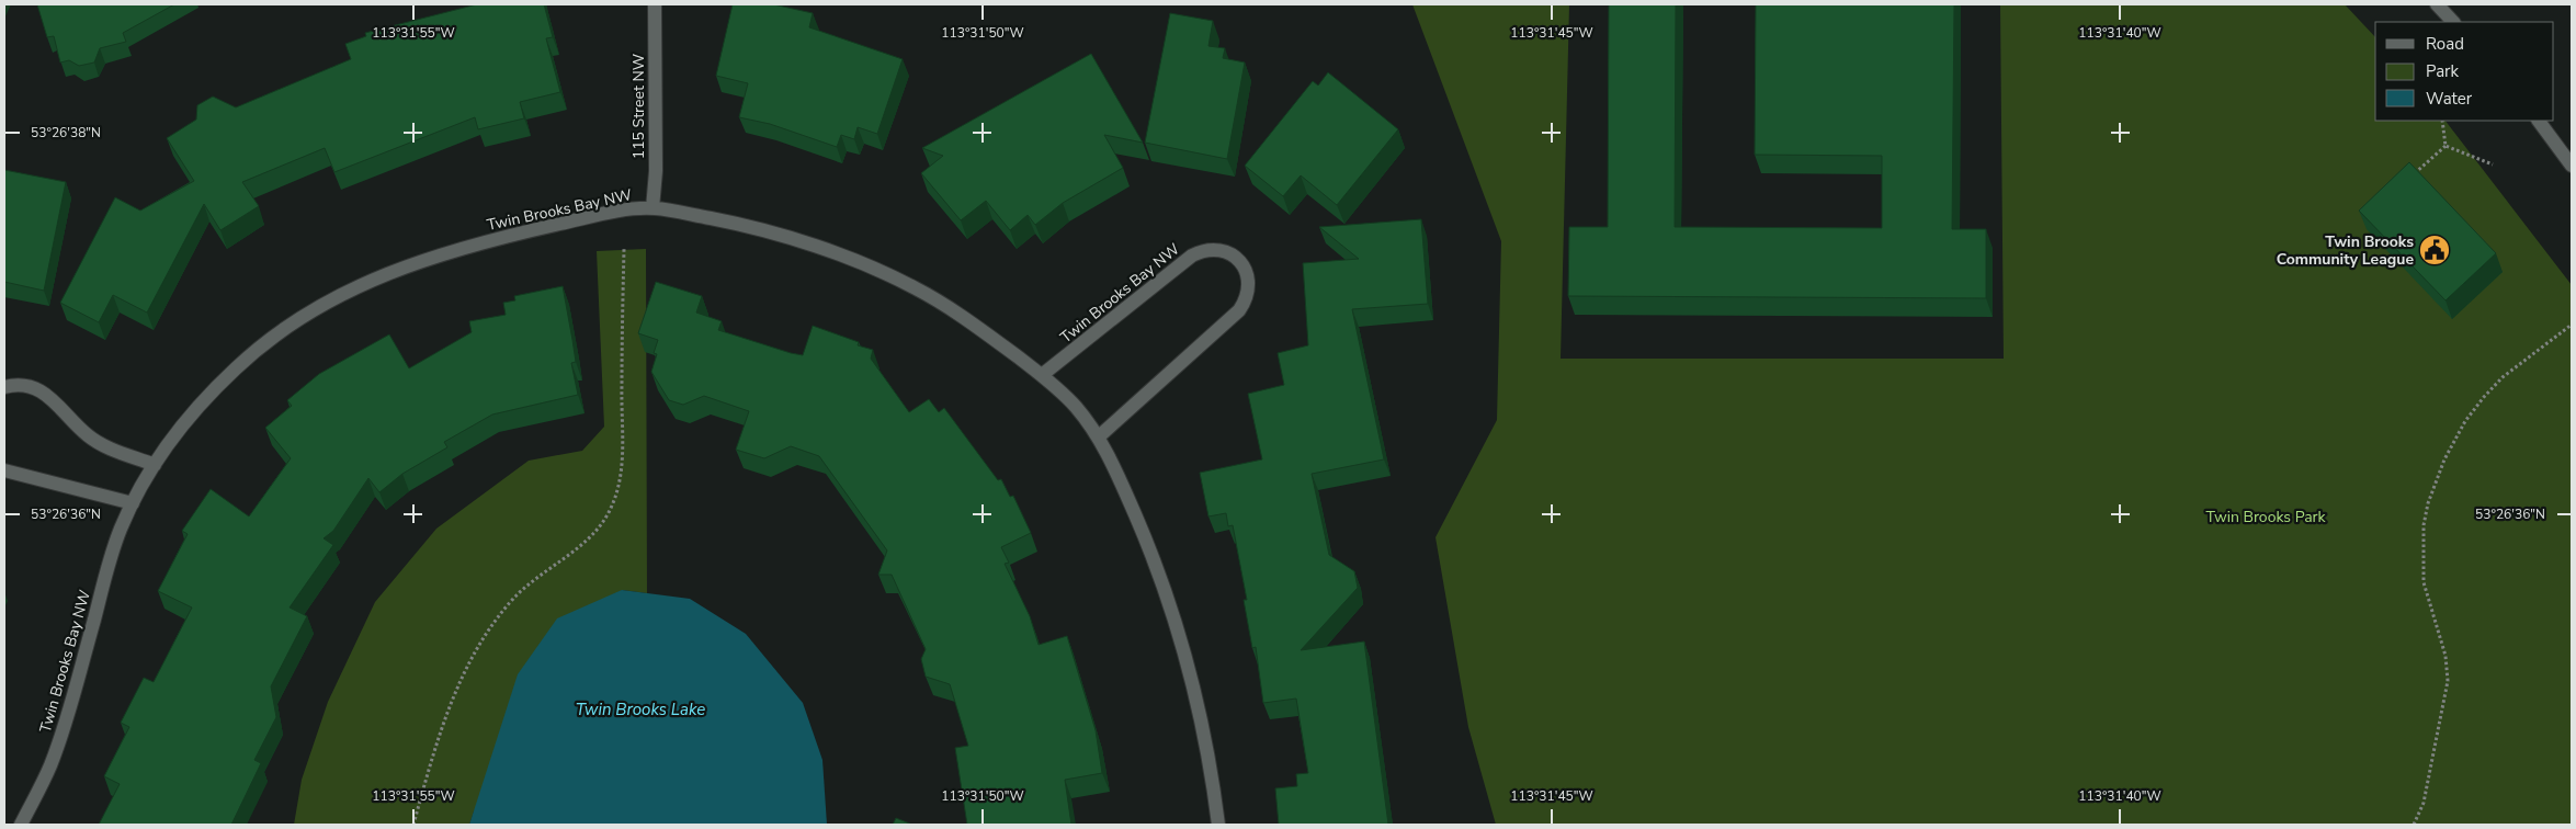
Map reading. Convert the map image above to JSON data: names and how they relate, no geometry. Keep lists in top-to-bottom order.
{
  "streets": {
    "street": ["115 Street NW", "Twin Brooks Bay NW"]
  },
  "crossings": [
    ["115 Street NW", "Twin Brooks Bay NW"]
  ],
  "water": ["Twin Brooks Lake"],
  "parks": ["Twin Brooks Park"],
  "places": {
    "public building": ["Twin Brooks Community League"]
  },
  "legend": ["Road", "Park", "Water"],
  "coordinates": [
    "113°31'55\"W",
    "113°31'50\"W",
    "113°31'45\"W",
    "113°31'40\"W",
    "53°26'38\"N",
    "53°26'36\"N"
  ]
}
